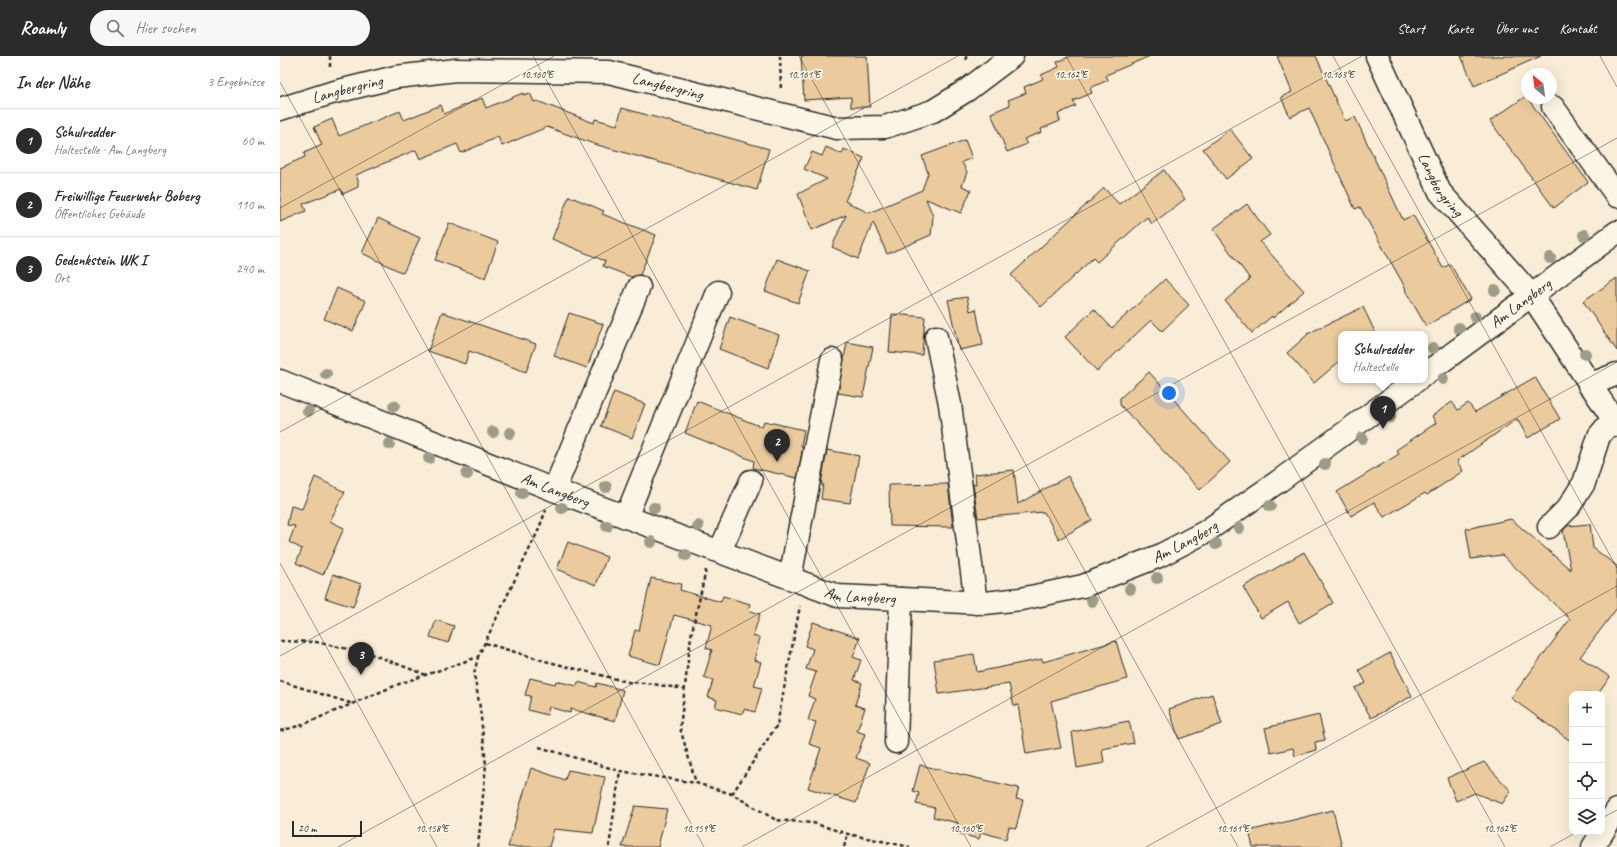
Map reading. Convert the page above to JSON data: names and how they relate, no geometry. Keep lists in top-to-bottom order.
{
  "streets": {
    "street": ["Langbergring", "Am Langberg"]
  },
  "crossings": [
    ["Langbergring", "Am Langberg"]
  ],
  "scale_bar": "20 m",
  "north": "top left",
  "page": {
    "header": "Roamly",
    "search": "Hier suchen",
    "nav": [
      "Start",
      "Karte",
      "Über uns",
      "Kontakt"
    ],
    "heading": ["In der Nähe", "3 Ergebnisse"],
    "list": [
      {
        "mark": "1",
        "name": "Schulredder",
        "note": "Haltestelle · Am Langberg",
        "value": "60 m"
      },
      {
        "mark": "2",
        "name": "Freiwillige Feuerwehr Boberg",
        "note": "Öffentliches Gebäude",
        "value": "110 m"
      },
      {
        "mark": "3",
        "name": "Gedenkstein WK I",
        "note": "Ort",
        "value": "240 m"
      }
    ],
    "popup": ["Schulredder", "Haltestelle"],
    "pins": ["1", "2", "3"],
    "map_buttons": ["+", "−"],
    "scale": "20 m"
  },
  "coordinates": [
    "10.160°E",
    "10.161°E",
    "10.162°E",
    "10.163°E",
    "10.158°E",
    "10.159°E"
  ]
}
